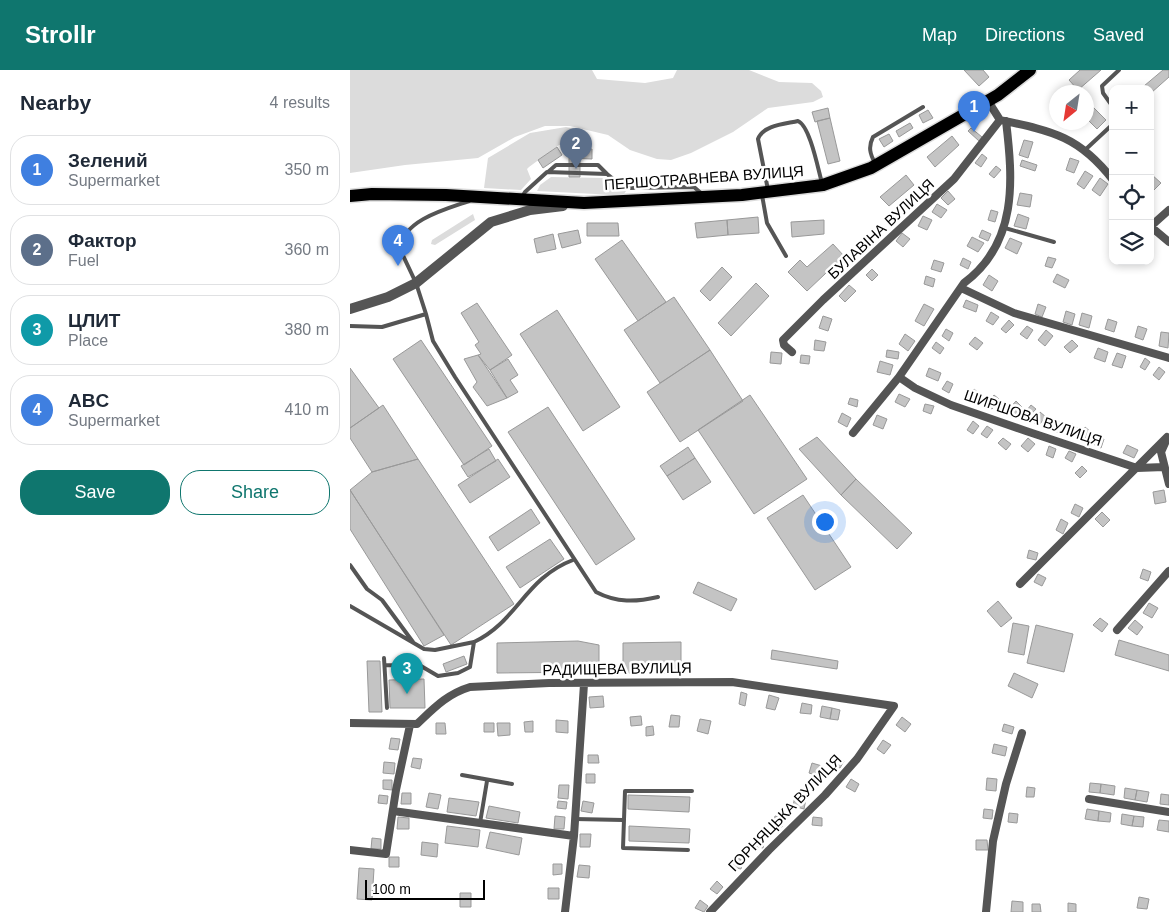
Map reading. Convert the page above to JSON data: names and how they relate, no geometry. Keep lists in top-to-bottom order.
{
  "streets": {
    "main road": ["ПЕРШОТРАВНЕВА ВУЛИЦЯ"],
    "street": [
      "БУЛАВІНА ВУЛИЦЯ",
      "ШИРШОВА ВУЛИЦЯ",
      "РАДИЩЕВА ВУЛИЦЯ",
      "ГОРНЯЦЬКА ВУЛИЦЯ"
    ]
  },
  "crossings": [
    ["РАДИЩЕВА ВУЛИЦЯ", "ГОРНЯЦЬКА ВУЛИЦЯ"]
  ],
  "scale_bar": "100 m",
  "north": "bottom left",
  "page": {
    "header": "Strollr",
    "nav": ["Map", "Directions", "Saved"],
    "heading": ["Nearby", "4 results"],
    "map_buttons": ["+", "−"],
    "pins": [
      "1",
      "2",
      "4",
      "3"
    ],
    "list": [
      {
        "mark": "1",
        "name": "Зелений",
        "note": "Supermarket",
        "value": "350 m"
      },
      {
        "mark": "2",
        "name": "Фактор",
        "note": "Fuel",
        "value": "360 m"
      },
      {
        "mark": "3",
        "name": "ЦЛИТ",
        "note": "Place",
        "value": "380 m"
      },
      {
        "mark": "4",
        "name": "ABC",
        "note": "Supermarket",
        "value": "410 m"
      }
    ],
    "buttons": ["Save", "Share"],
    "scale": "100 m"
  }
}
